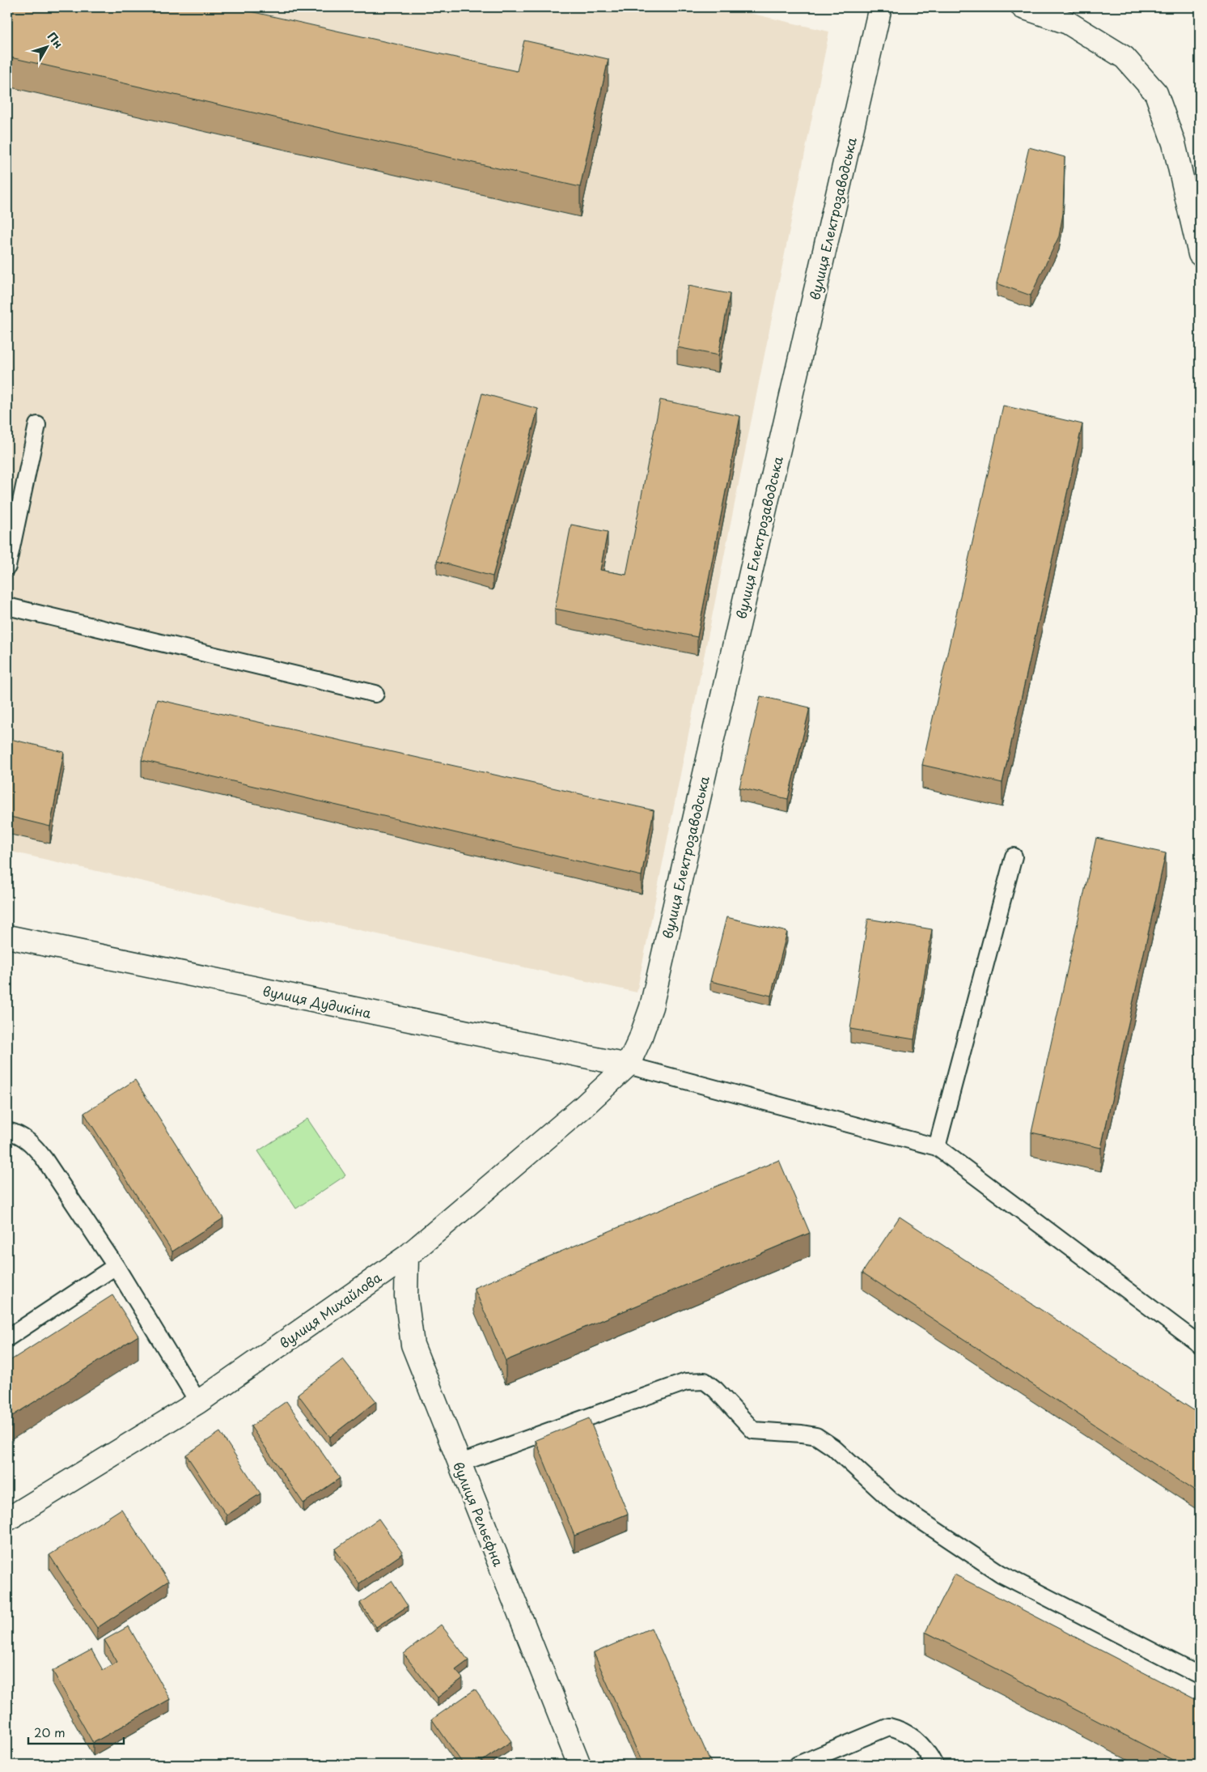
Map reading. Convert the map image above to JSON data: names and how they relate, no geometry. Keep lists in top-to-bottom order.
{
  "streets": {
    "street": [
      "вулиця Електрозаводська",
      "вулиця Дудикіна",
      "вулиця Михайлова",
      "вулиця Рельєфна"
    ]
  },
  "crossings": [
    ["вулиця Електрозаводська", "вулиця Дудикіна"],
    ["вулиця Електрозаводська", "вулиця Михайлова"],
    ["вулиця Дудикіна", "вулиця Михайлова"],
    ["вулиця Михайлова", "вулиця Рельєфна"]
  ],
  "scale_bar": "20 m",
  "north": "top right"
}
